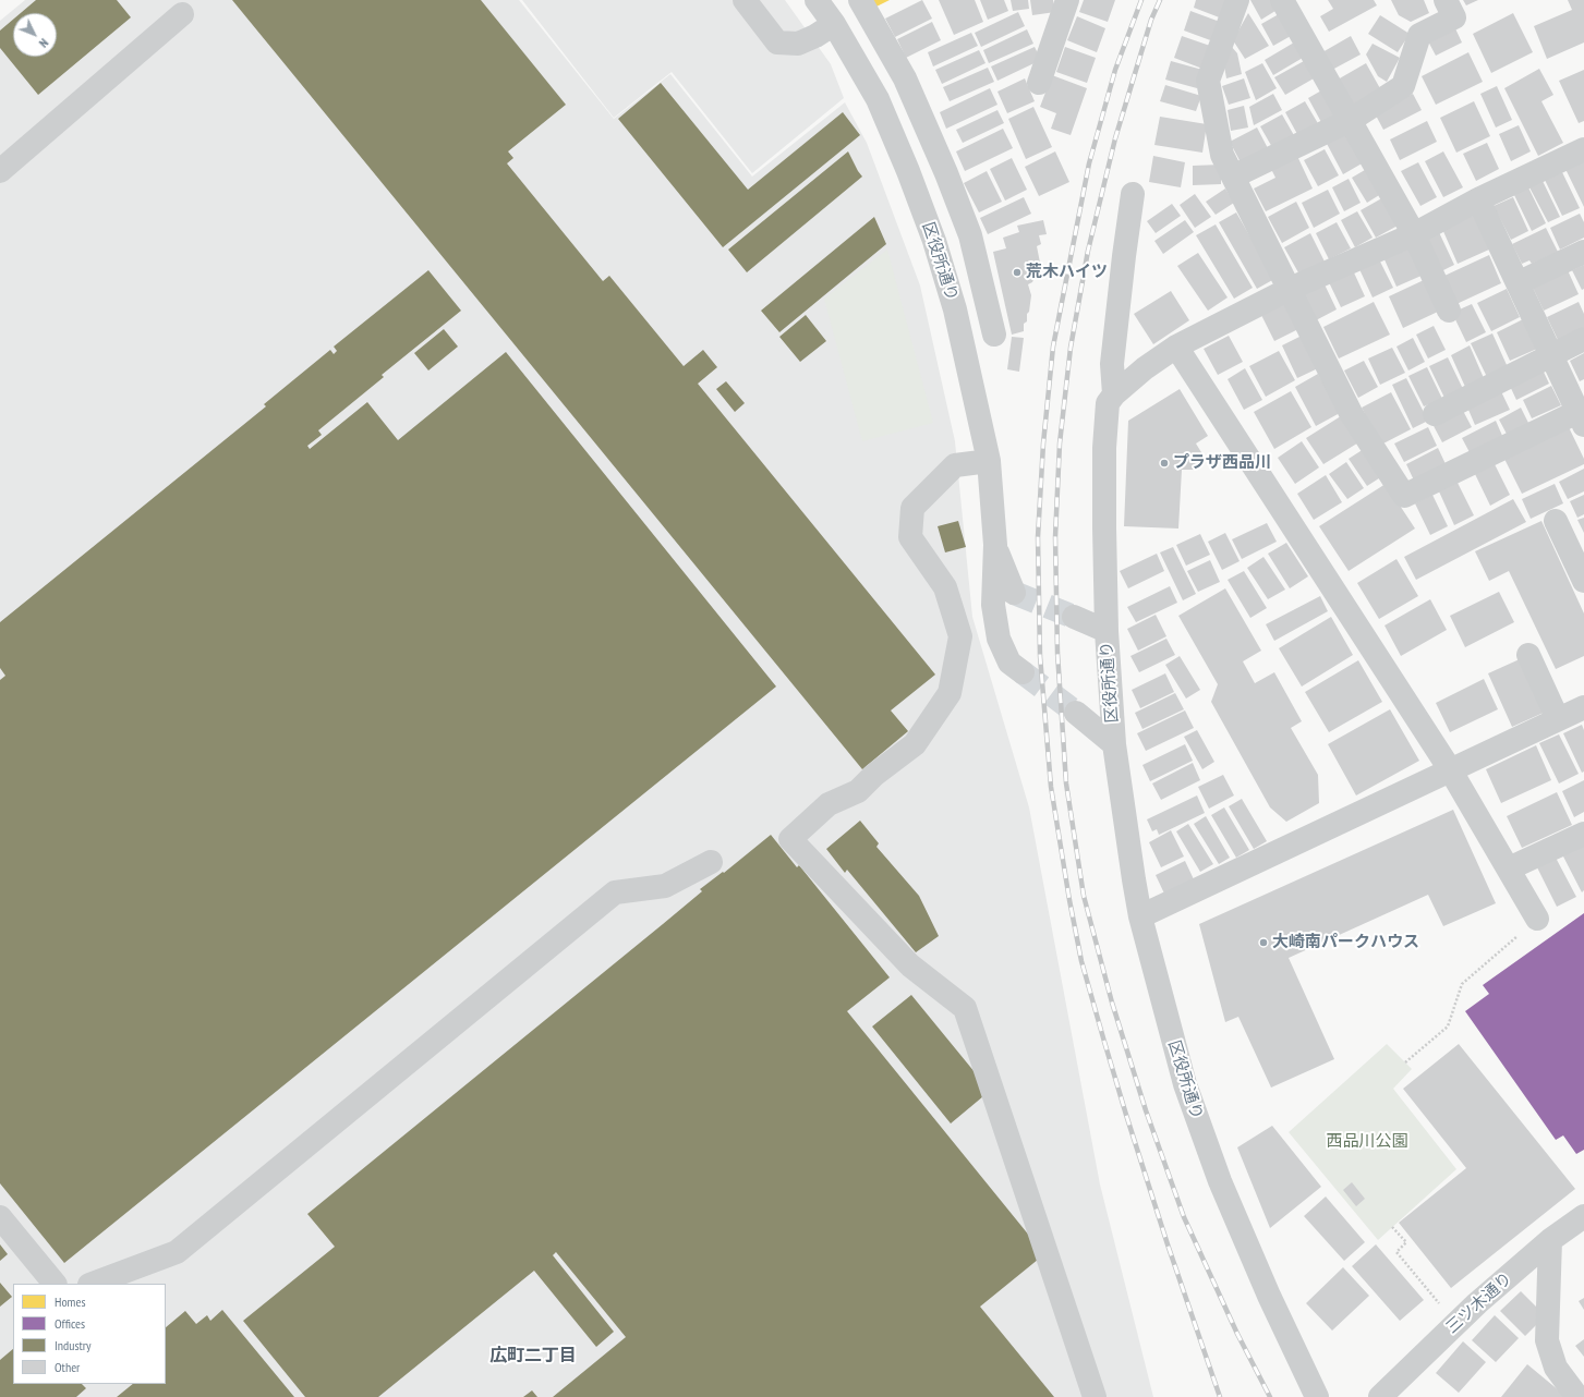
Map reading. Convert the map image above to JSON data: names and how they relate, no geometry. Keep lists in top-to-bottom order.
{
  "streets": {
    "street": ["区役所通り", "三ツ木通り"]
  },
  "districts": ["広町二丁目"],
  "parks": ["西品川公園"],
  "places": ["荒木ハイツ", "プラザ西品川", "大崎南パークハウス"],
  "legend": [
    "Homes",
    "Offices",
    "Industry",
    "Other"
  ],
  "north": "bottom right"
}
